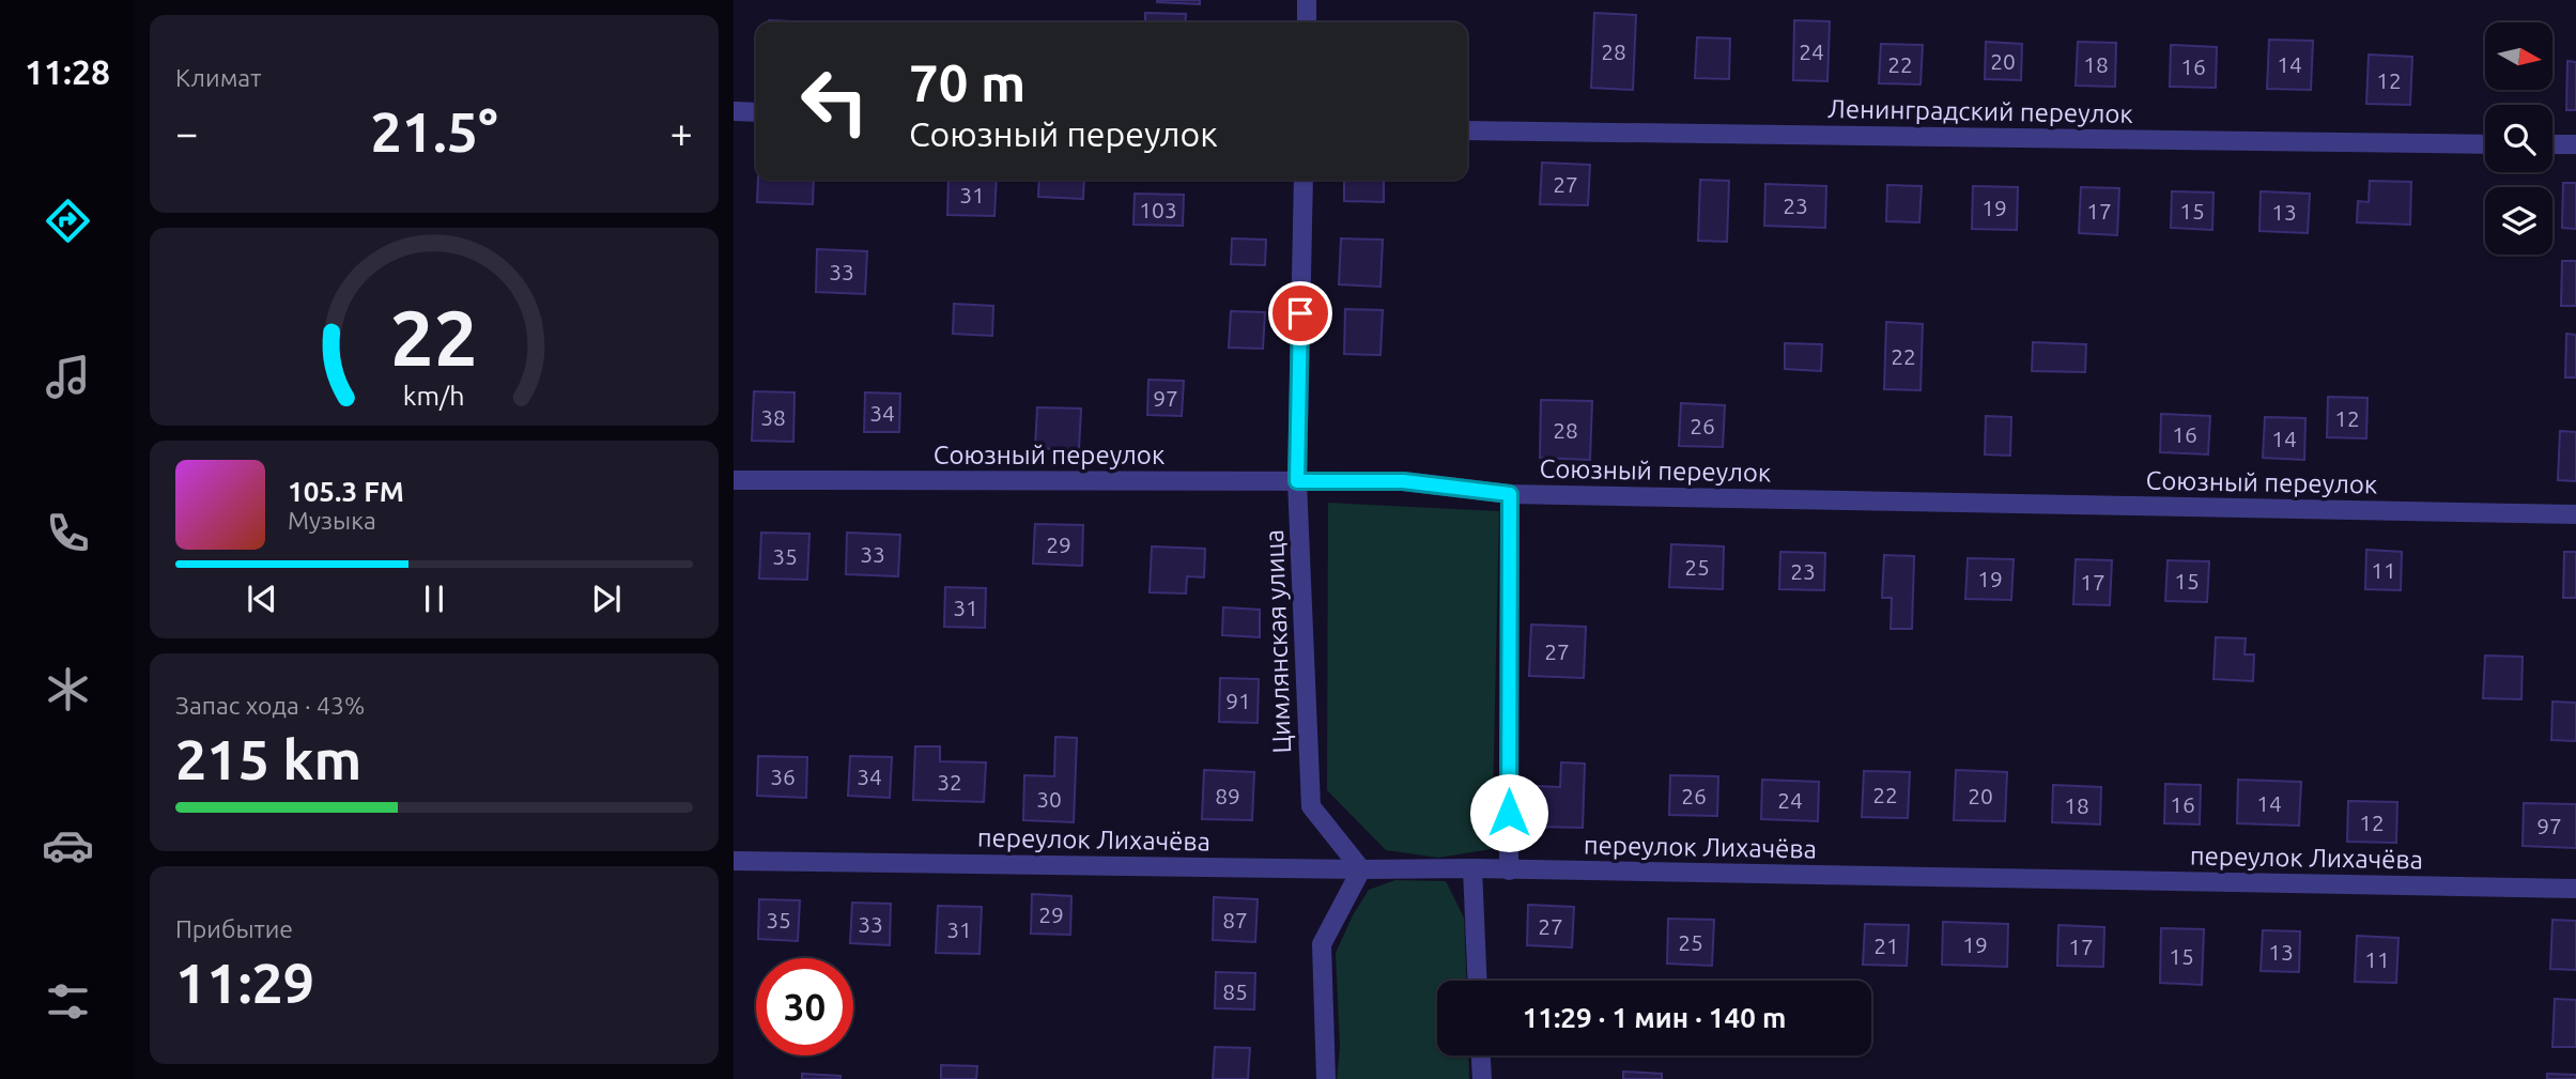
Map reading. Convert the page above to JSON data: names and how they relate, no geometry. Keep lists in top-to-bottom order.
{
  "streets": {
    "street": [
      "Ленинградский переулок",
      "Союзный переулок",
      "Цимлянская улица",
      "переулок Лихачёва"
    ]
  },
  "crossings": [
    ["Союзный переулок", "Цимлянская улица"],
    ["Цимлянская улица", "переулок Лихачёва"]
  ],
  "house_numbers": [
    "28",
    "24",
    "20",
    "22",
    "18",
    "14",
    "16",
    "12",
    "27",
    "31",
    "23",
    "19",
    "103",
    "17",
    "15",
    "13",
    "33",
    "22",
    "97",
    "34",
    "38",
    "12",
    "26",
    "28",
    "16",
    "14",
    "29",
    "33",
    "35",
    "25",
    "11",
    "23",
    "19",
    "15",
    "17",
    "31",
    "27",
    "91",
    "36",
    "34",
    "32",
    "22",
    "89",
    "26",
    "20",
    "30",
    "24",
    "14",
    "16",
    "18",
    "12",
    "97",
    "29",
    "35",
    "87",
    "33",
    "27",
    "31",
    "25",
    "19",
    "21",
    "17",
    "13",
    "15",
    "11",
    "85"
  ],
  "north": "right",
  "page": {
    "tabs": "11:28",
    "tile": [
      "Климат",
      ["Запас хода · 43%", "215 km"],
      ["Прибытие", "11:29"]
    ],
    "turn": ["70 m", "Союзный переулок"],
    "heat": ["−", "21.5°", "+"],
    "song": ["105.3 FM", "Музыка"],
    "limit": "30",
    "trip": "11:29 · 1 мин · 140 m",
    "gauge": ["22", "km/h"]
  }
}
